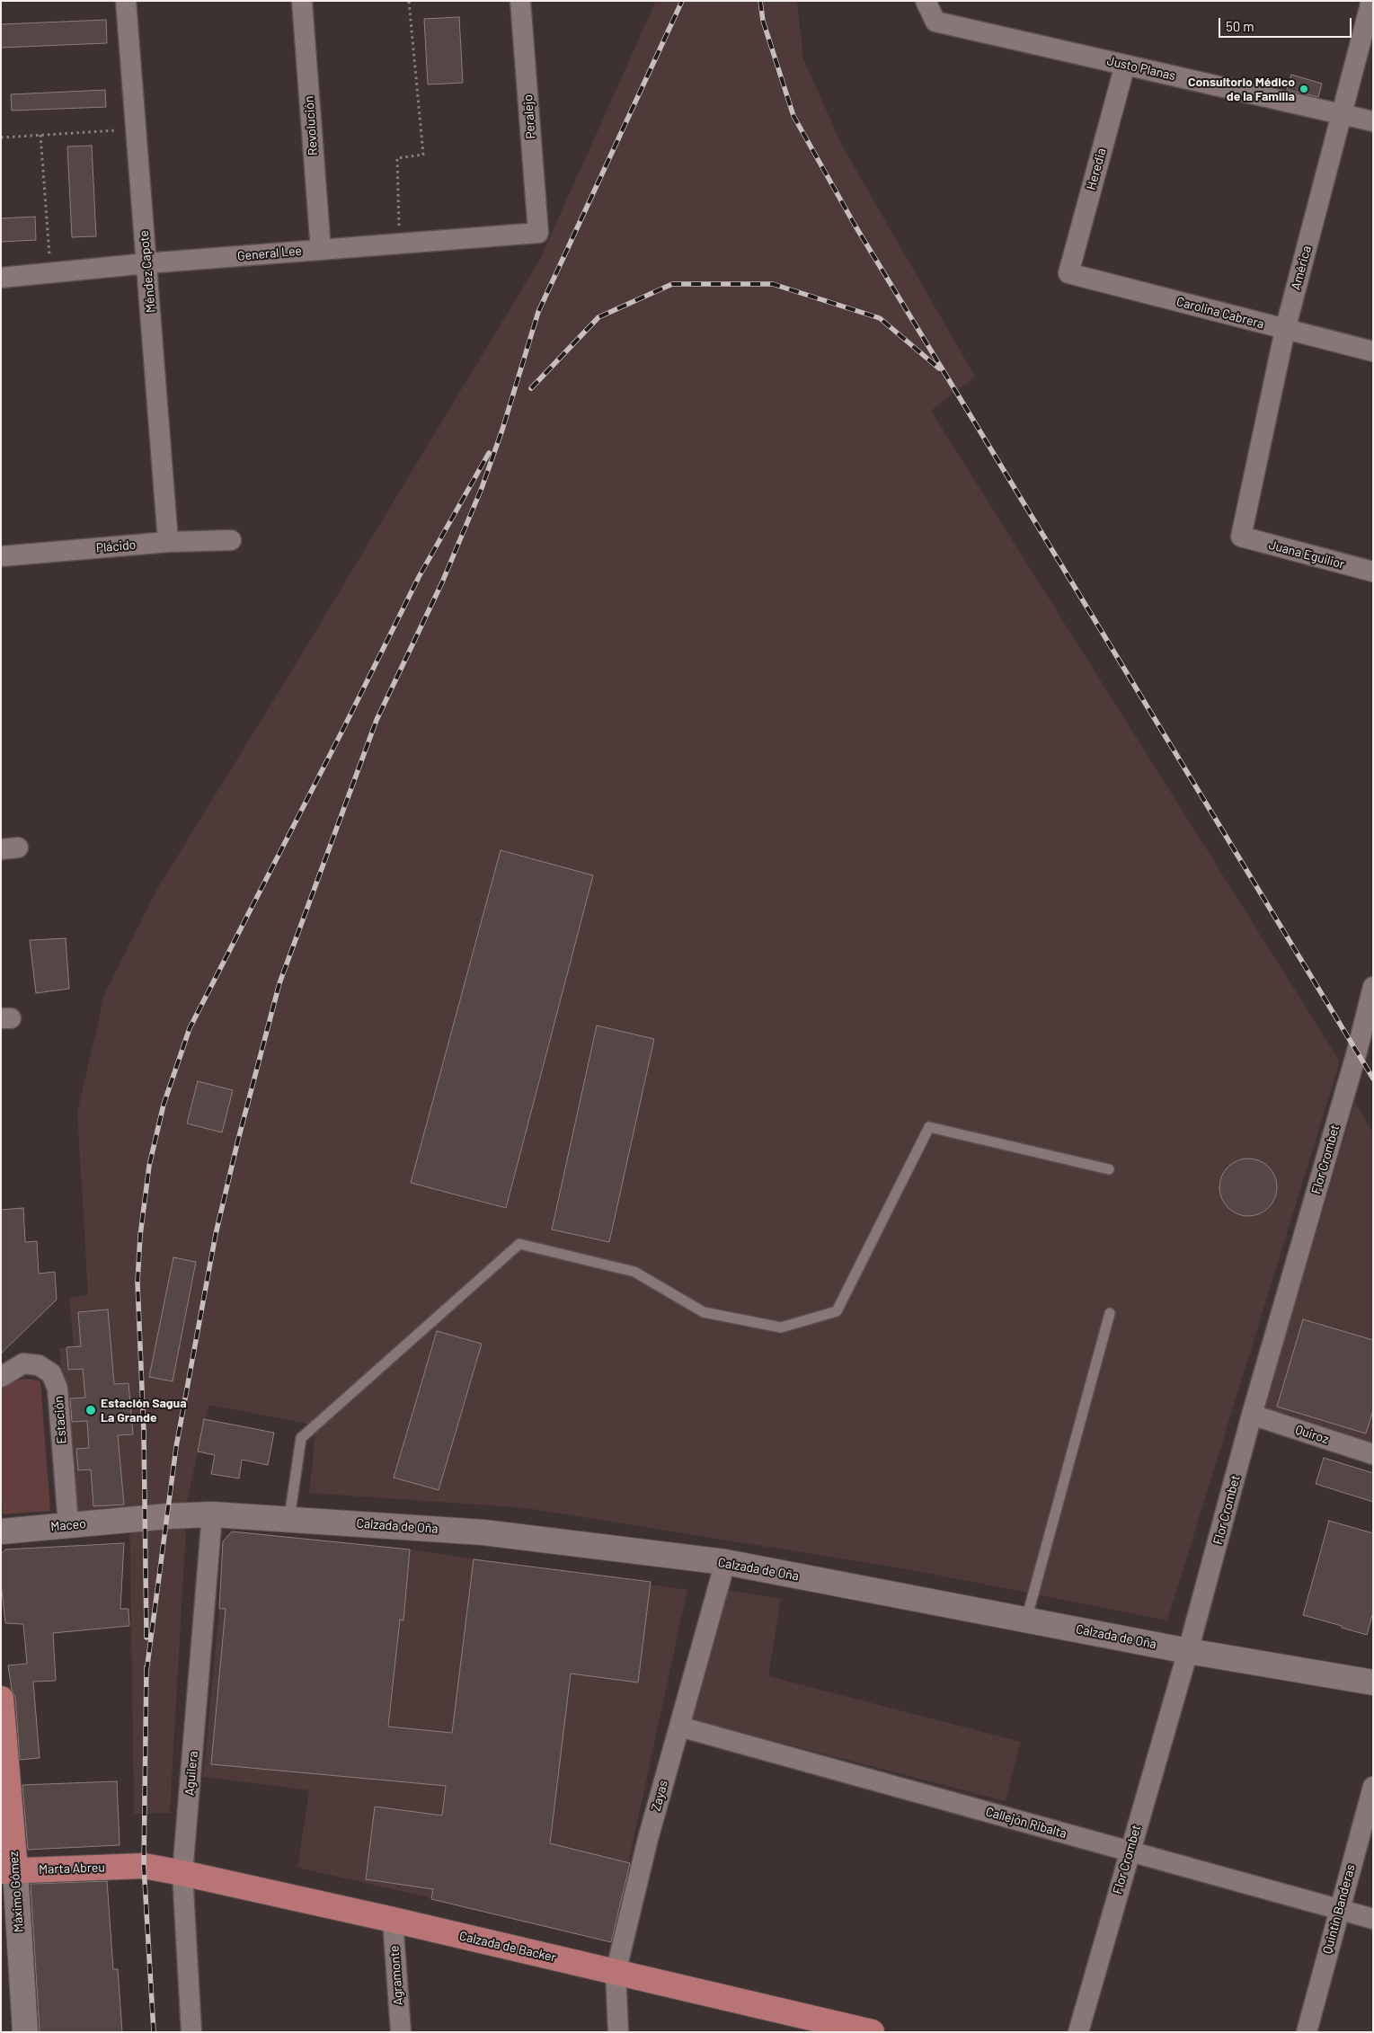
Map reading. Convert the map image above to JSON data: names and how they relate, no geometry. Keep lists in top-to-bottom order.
{
  "streets": {
    "main road": ["Marta Abreu", "Máximo Gómez", "Calzada de Backer"],
    "street": [
      "Justo Planas",
      "Peralejo",
      "Revolución",
      "Heredia",
      "General Lee",
      "América",
      "Méndez Capote",
      "Carolina Cabrera",
      "Plácido",
      "Juana Eguilior",
      "Flor Crombet",
      "Estación",
      "Quiroz",
      "Maceo",
      "Calzada de Oña",
      "Aguilera",
      "Zayas",
      "Callejón Ribalta",
      "Quintín Banderas",
      "Agramonte"
    ]
  },
  "crossings": [
    ["Justo Planas", "Heredia"],
    ["Justo Planas", "América"],
    ["Peralejo", "General Lee"],
    ["Revolución", "General Lee"],
    ["Heredia", "Carolina Cabrera"],
    ["General Lee", "Méndez Capote"],
    ["América", "Carolina Cabrera"],
    ["América", "Juana Eguilior"],
    ["Méndez Capote", "Plácido"],
    ["Flor Crombet", "Quiroz"],
    ["Flor Crombet", "Calzada de Oña"],
    ["Flor Crombet", "Callejón Ribalta"],
    ["Estación", "Maceo"],
    ["Maceo", "Calzada de Oña"],
    ["Calzada de Oña", "Aguilera"],
    ["Calzada de Oña", "Zayas"],
    ["Aguilera", "Calzada de Backer"],
    ["Zayas", "Callejón Ribalta"],
    ["Zayas", "Calzada de Backer"],
    ["Callejón Ribalta", "Quintín Banderas"],
    ["Marta Abreu", "Máximo Gómez"],
    ["Marta Abreu", "Calzada de Backer"],
    ["Calzada de Backer", "Agramonte"]
  ],
  "places": ["Consultorio Médico de la Familia", "Estación Sagua La Grande"],
  "scale_bar": "50 m"
}
